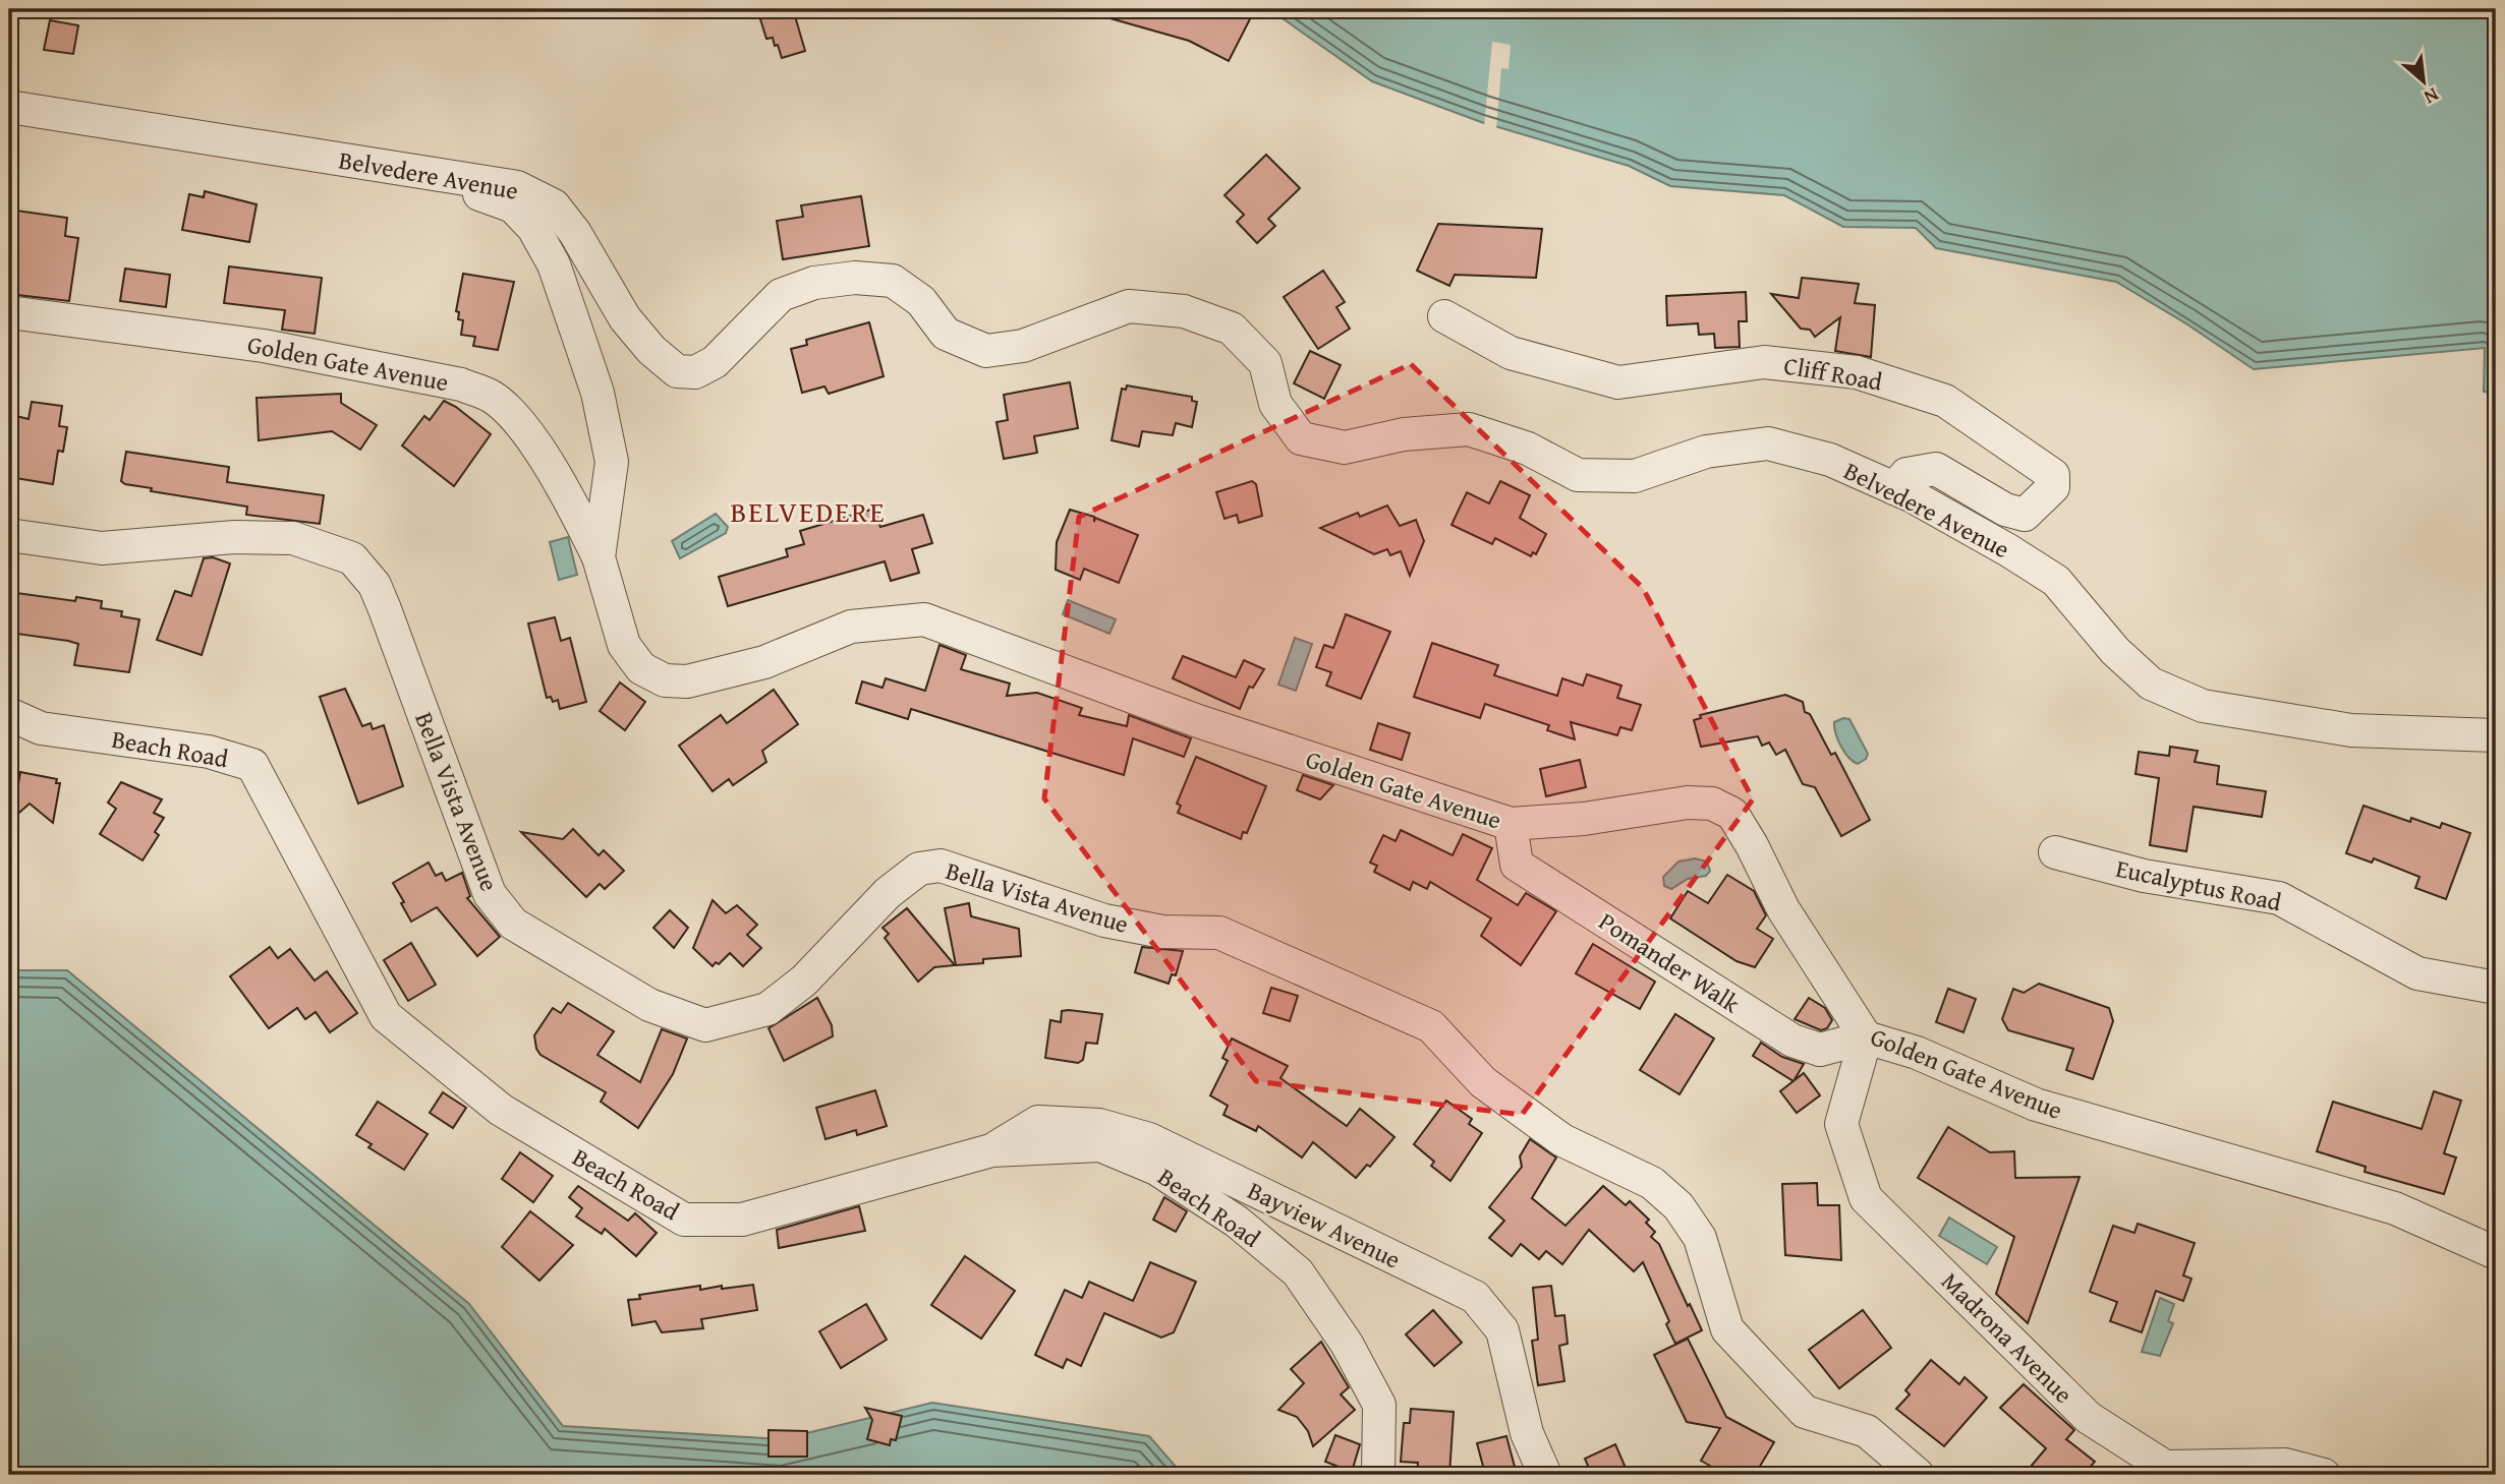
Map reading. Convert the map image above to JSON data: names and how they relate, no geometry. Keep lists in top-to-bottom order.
{
  "streets": {
    "street": [
      "Belvedere Avenue",
      "Golden Gate Avenue",
      "Cliff Road",
      "Beach Road",
      "Bella Vista Avenue",
      "Eucalyptus Road",
      "Pomander Walk",
      "Bayview Avenue",
      "Madrona Avenue"
    ]
  },
  "crossings": [
    ["Belvedere Avenue", "Golden Gate Avenue"],
    ["Belvedere Avenue", "Cliff Road"],
    ["Golden Gate Avenue", "Pomander Walk"],
    ["Golden Gate Avenue", "Madrona Avenue"],
    ["Beach Road", "Bayview Avenue"],
    ["Pomander Walk", "Madrona Avenue"]
  ],
  "districts": ["BELVEDERE"],
  "north": "bottom right"
}
